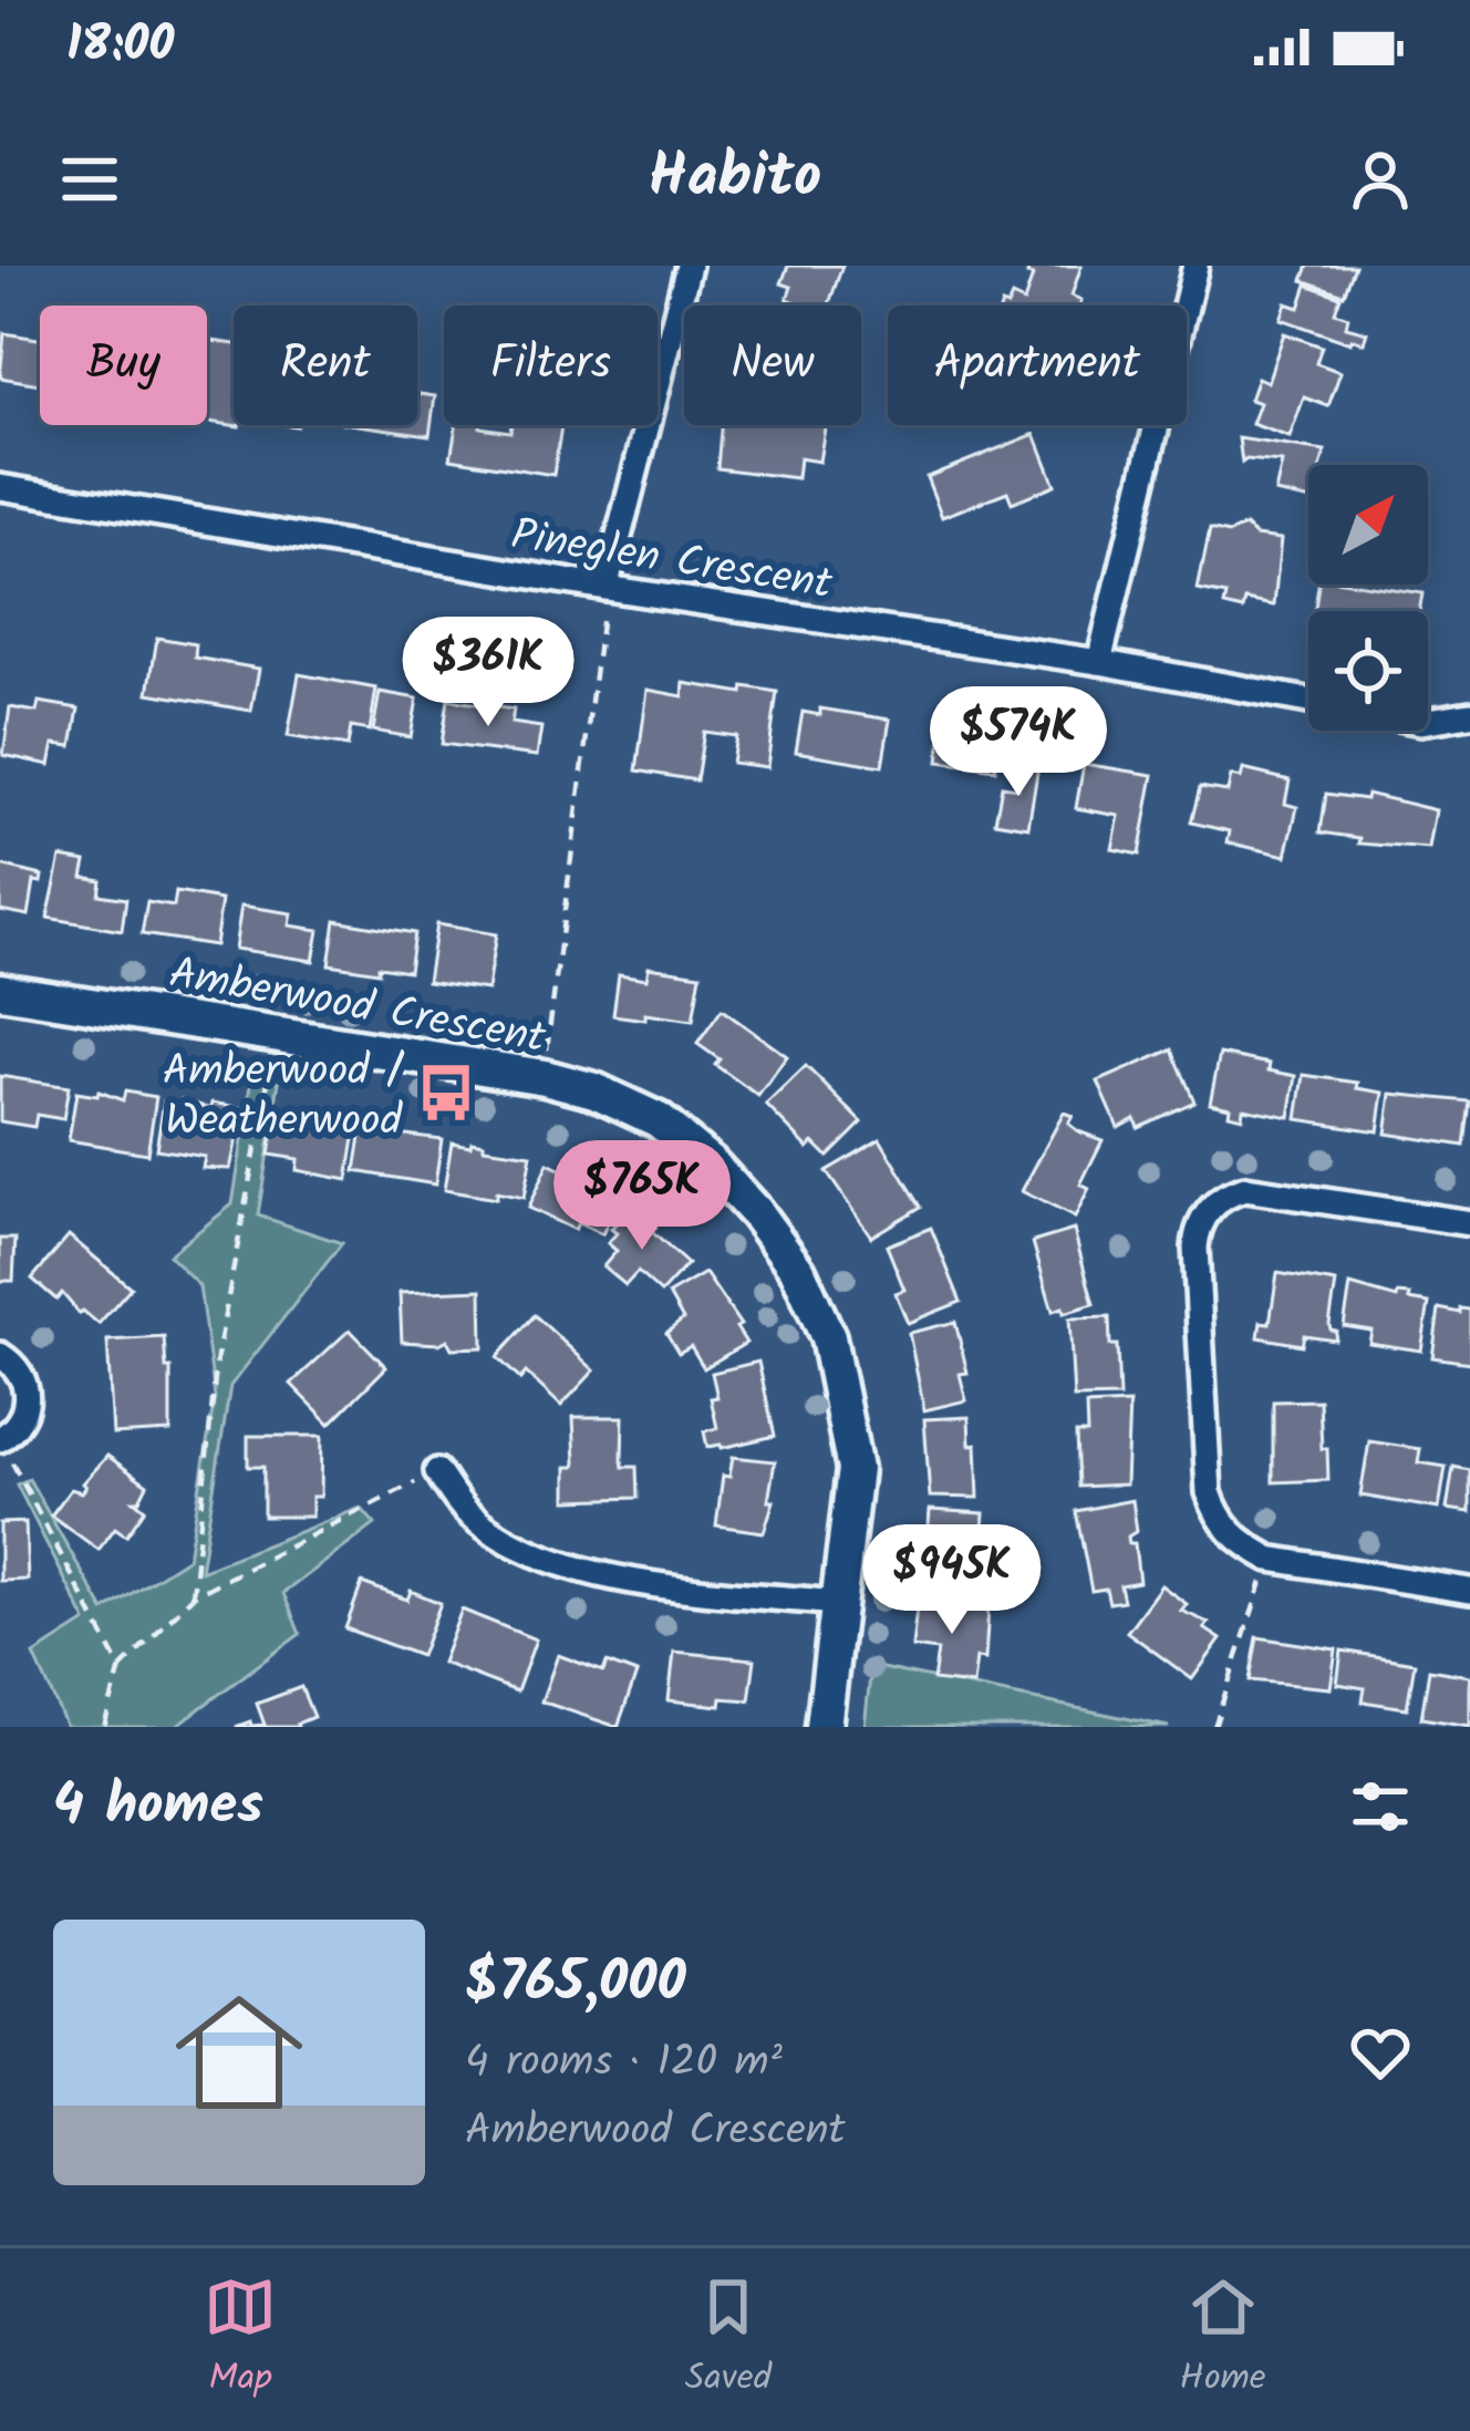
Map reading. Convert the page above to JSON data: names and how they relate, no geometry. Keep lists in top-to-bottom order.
{
  "streets": {
    "street": ["Pineglen Crescent", "Amberwood Crescent"]
  },
  "places": {
    "bus stop": ["Amberwood / Weatherwood"]
  },
  "north": "top right",
  "page": {
    "status": "18:00",
    "header": "Habito",
    "chip": [
      "Buy",
      "Rent",
      "Filters",
      "New",
      "Apartment"
    ],
    "price": [
      "$361K",
      "$574K",
      "$765K",
      "$945K"
    ],
    "heading": "4 homes",
    "list": [
      {
        "name": "$765,000",
        "note": "4 rooms · 120 m² · Amberwood Crescent"
      }
    ],
    "tabs": ["Map", "Saved", "Home"]
  }
}
